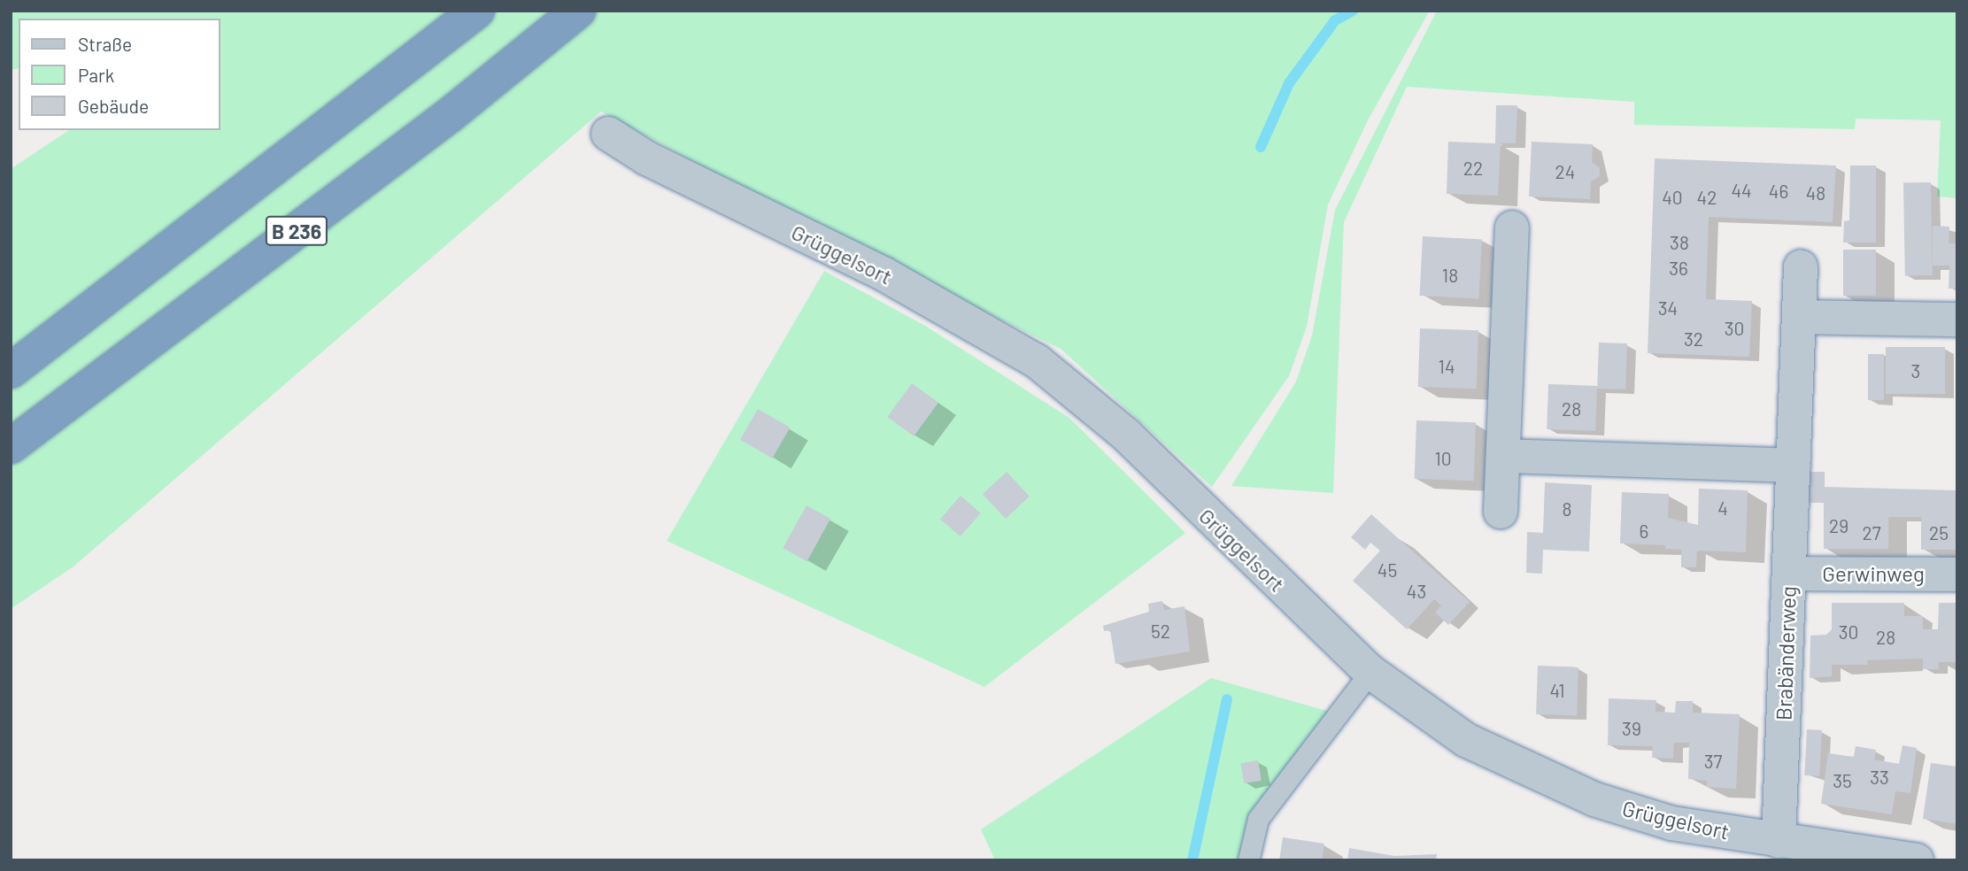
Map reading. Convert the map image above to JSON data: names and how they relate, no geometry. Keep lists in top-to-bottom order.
{
  "streets": {
    "highway": ["B 236"],
    "street": ["Grüggelsort", "Gerwinweg", "Brabänderweg"]
  },
  "crossings": [
    ["Grüggelsort", "Brabänderweg"],
    ["Gerwinweg", "Brabänderweg"]
  ],
  "house_numbers": [
    "22",
    "24",
    "44",
    "46",
    "48",
    "40",
    "42",
    "38",
    "36",
    "18",
    "34",
    "30",
    "32",
    "14",
    "3",
    "28",
    "10",
    "4",
    "8",
    "29",
    "6",
    "27",
    "25",
    "45",
    "43",
    "52",
    "30",
    "28",
    "41",
    "39",
    "37",
    "33",
    "35"
  ],
  "legend": ["Straße", "Park", "Gebäude"]
}
